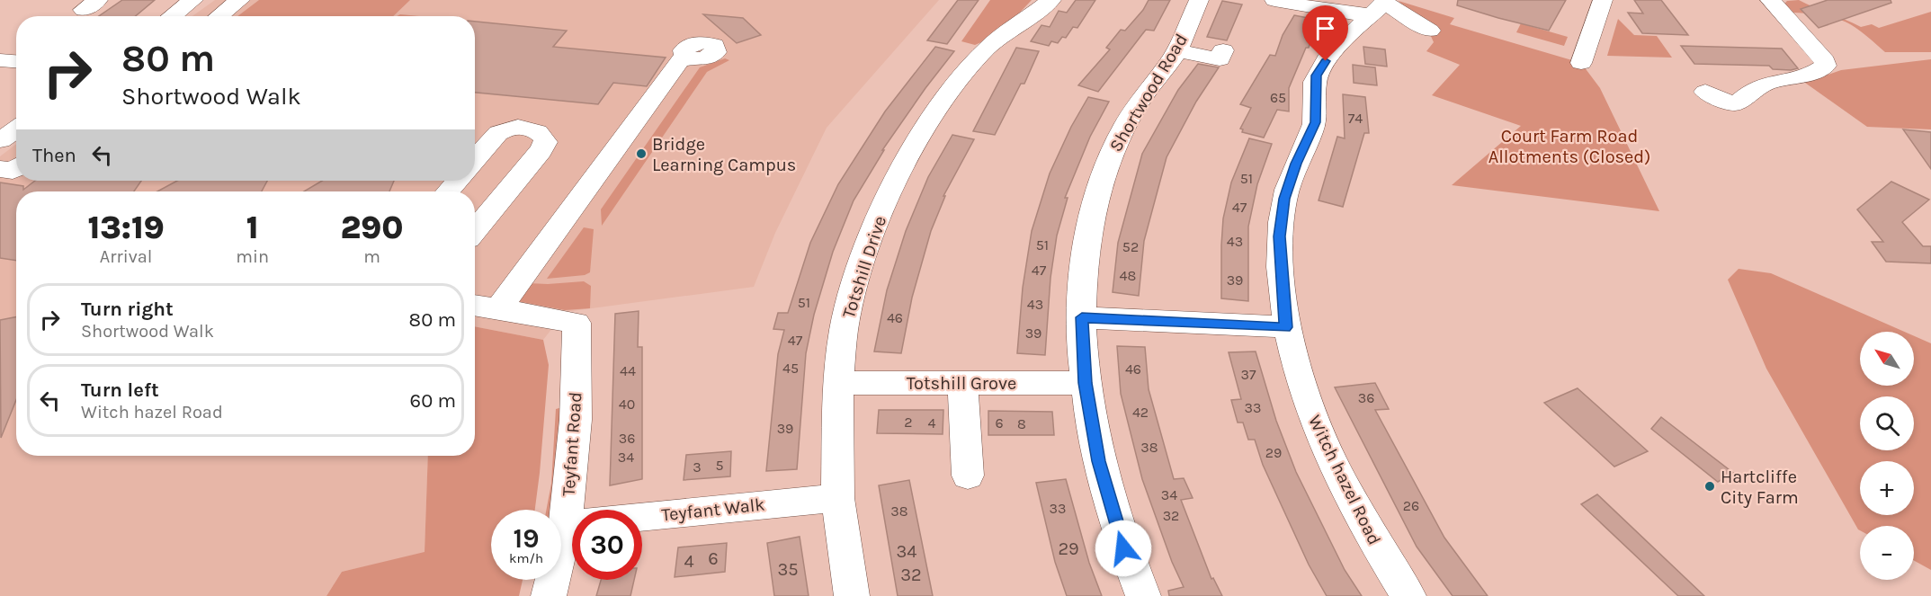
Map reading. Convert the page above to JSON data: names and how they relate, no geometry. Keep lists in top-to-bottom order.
{
  "streets": {
    "street": [
      "Shortwood Road",
      "Totshill Drive",
      "Totshill Grove",
      "Teyfant Road",
      "Witch hazel Road",
      "Teyfant Walk"
    ]
  },
  "crossings": [
    ["Shortwood Road", "Totshill Grove"],
    ["Totshill Drive", "Totshill Grove"],
    ["Totshill Drive", "Teyfant Walk"]
  ],
  "parks": ["Court Farm Road Allotments (Closed)"],
  "places": ["Bridge Learning Campus", "Hartcliffe City Farm"],
  "house_numbers": [
    "65",
    "74",
    "51",
    "47",
    "43",
    "51",
    "52",
    "47",
    "48",
    "39",
    "51",
    "43",
    "46",
    "39",
    "47",
    "45",
    "46",
    "44",
    "37",
    "36",
    "40",
    "33",
    "42",
    "2",
    "4",
    "6",
    "8",
    "39",
    "36",
    "38",
    "29",
    "34",
    "5",
    "3",
    "34",
    "26",
    "33",
    "38",
    "32",
    "29",
    "34",
    "6",
    "4",
    "35",
    "32"
  ],
  "north": "top left",
  "page": {
    "turn": ["80 m", "Shortwood Walk"],
    "then": "Then",
    "eta": [
      "13:19",
      "Arrival",
      "1",
      "min",
      "290",
      "m"
    ],
    "list": [
      {
        "name": "Turn right",
        "note": "Shortwood Walk",
        "value": "80 m"
      },
      {
        "name": "Turn left",
        "note": "Witch hazel Road",
        "value": "60 m"
      }
    ],
    "map_buttons": ["+", "−"],
    "speed": "19 km/h",
    "limit": "30"
  }
}
